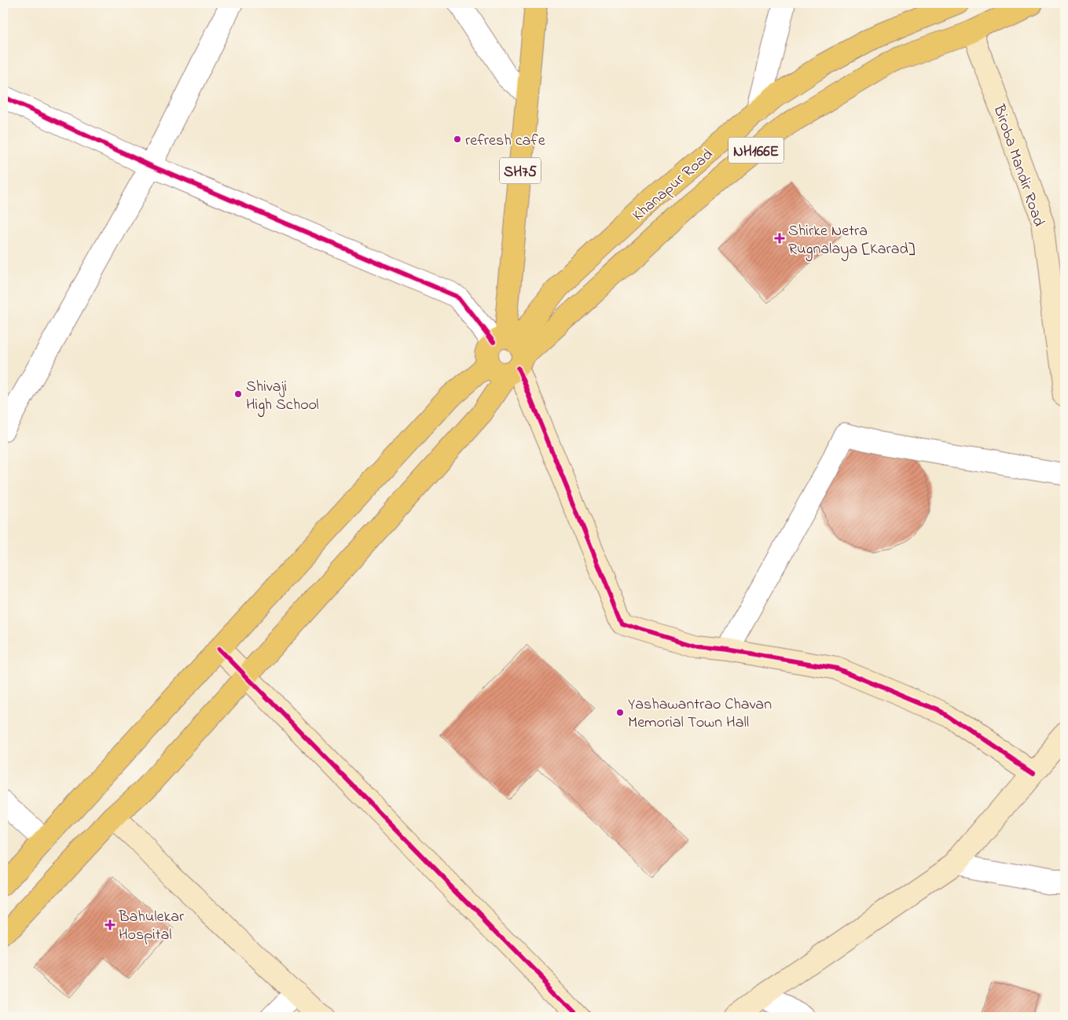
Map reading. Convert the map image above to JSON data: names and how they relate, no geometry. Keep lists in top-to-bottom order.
{
  "streets": {
    "main road": ["NH166E", "SH75", "Khanapur Road"],
    "street": ["Biroba Mandir Road"]
  },
  "crossings": [
    ["NH166E", "Biroba Mandir Road"],
    ["NH166E", "SH75"],
    ["NH166E", "Khanapur Road"],
    ["SH75", "Khanapur Road"]
  ],
  "places": {
    "other": ["refresh cafe", "Shivaji High School", "Yashawantrao Chavan Memorial Town Hall"],
    "health": ["Shirke Netra Rugnalaya [Karad]", "Bahulekar Hospital"]
  }
}
